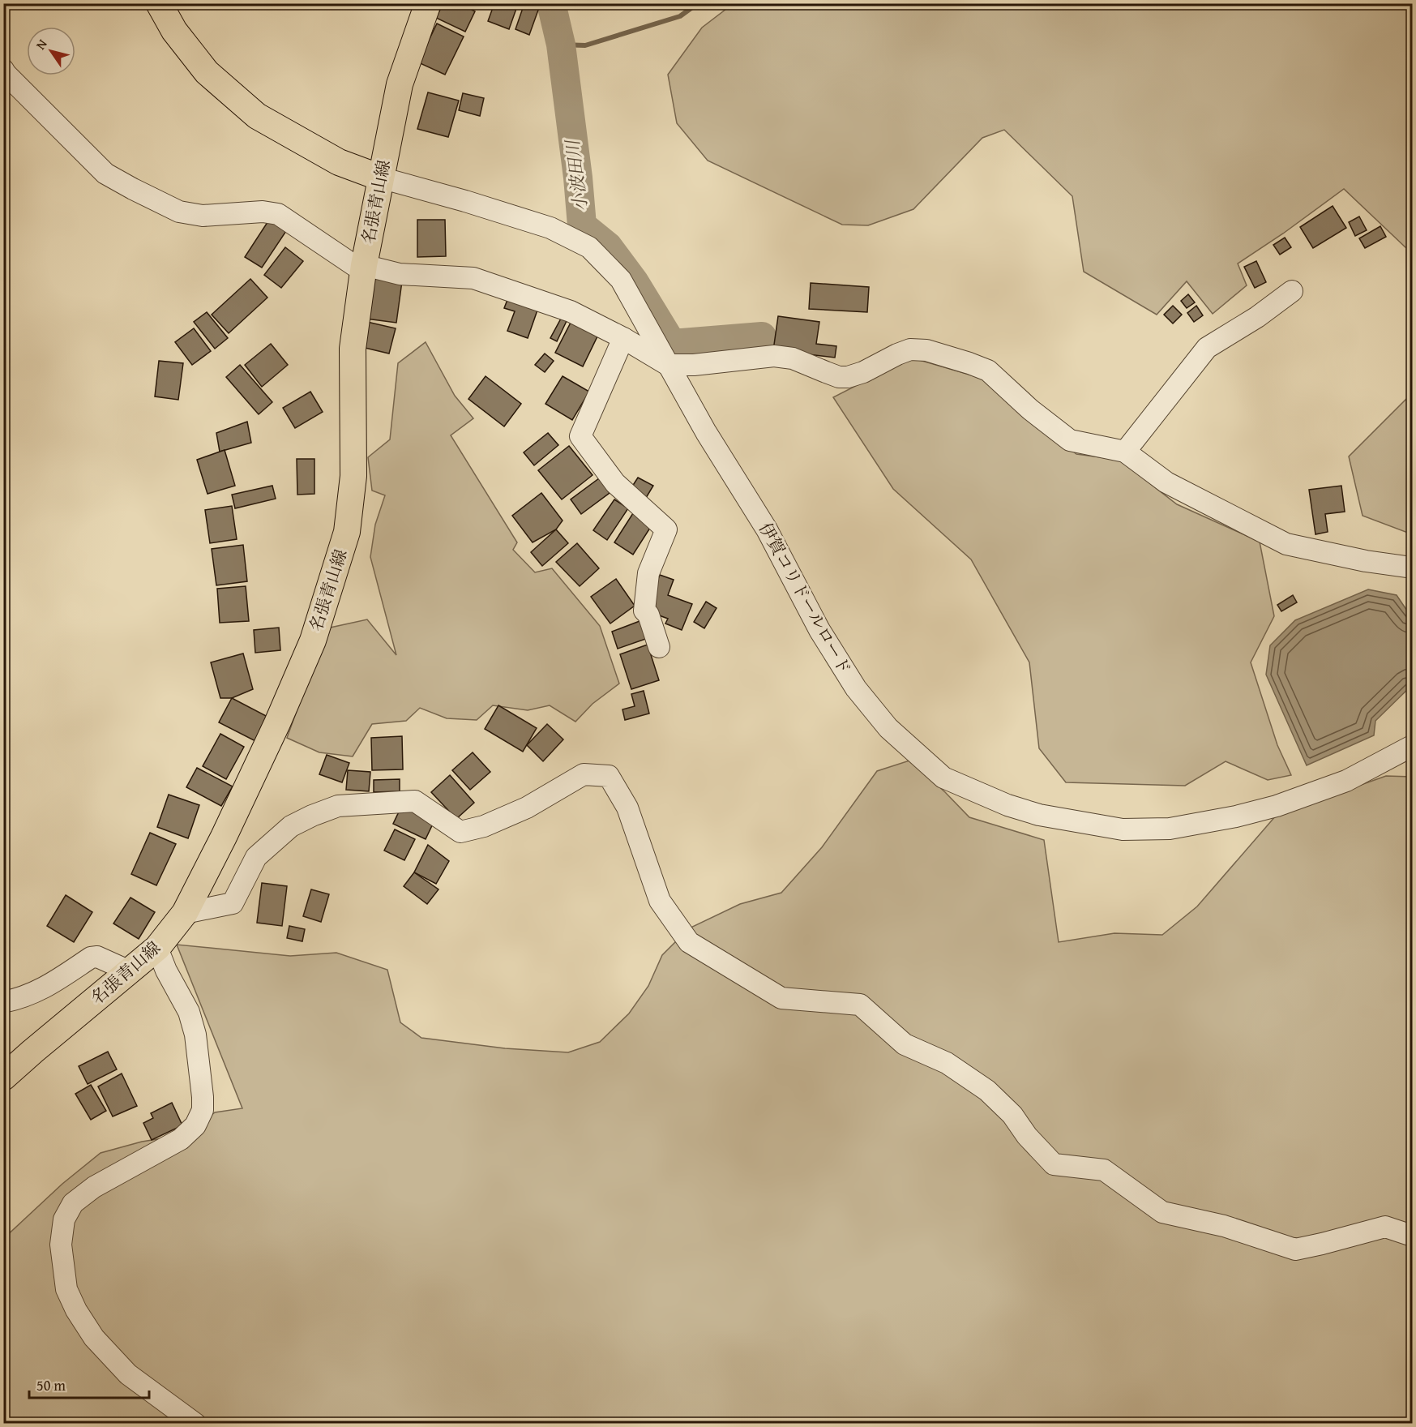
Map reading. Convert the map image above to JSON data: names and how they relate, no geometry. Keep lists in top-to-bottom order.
{
  "streets": {
    "main road": ["名張青山線"],
    "street": ["伊賀コリドールロード"]
  },
  "crossings": [
    ["名張青山線", "伊賀コリドールロード"]
  ],
  "water": ["小波田川"],
  "scale_bar": "50 m",
  "north": "top left"
}
